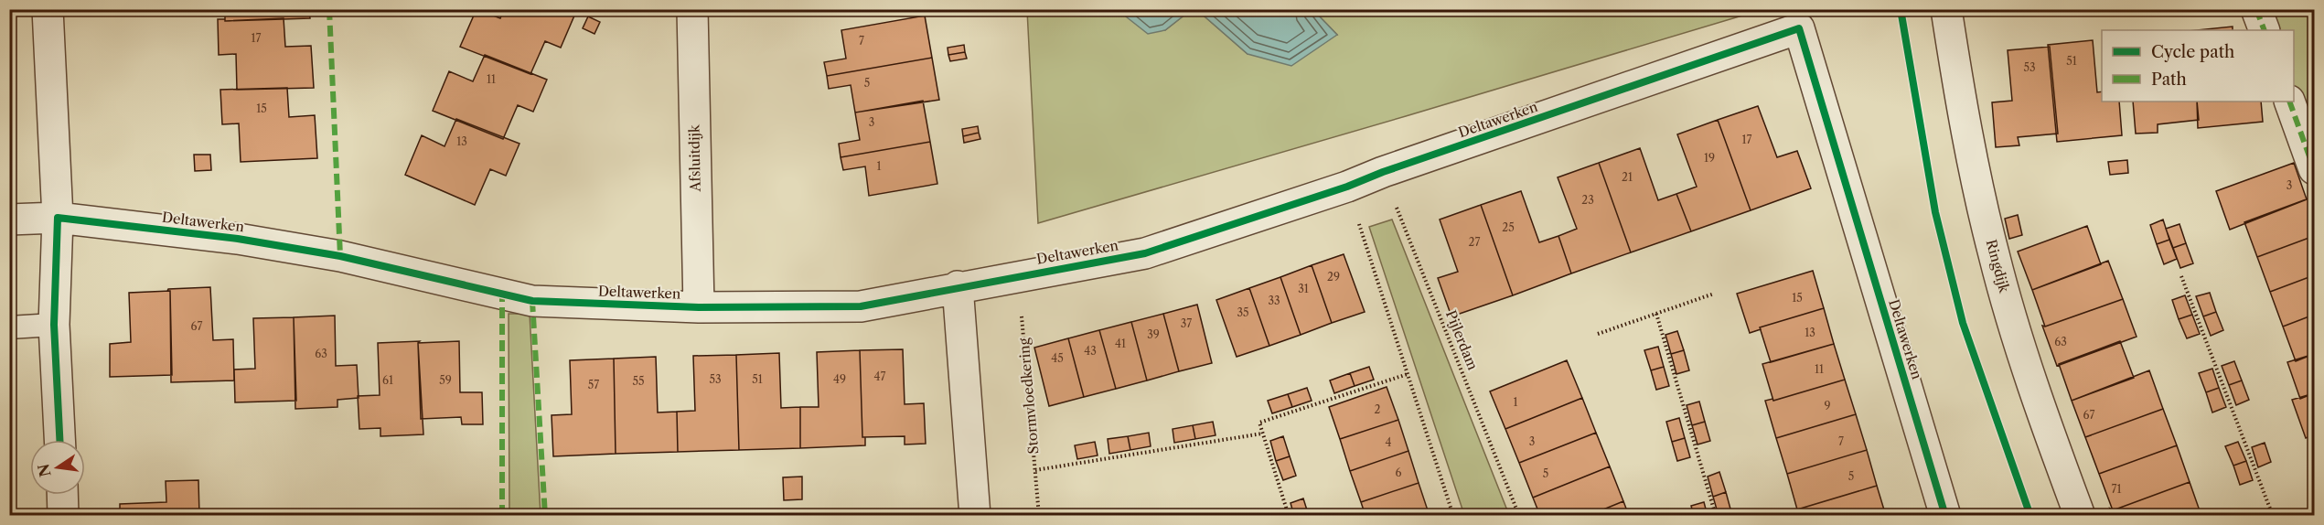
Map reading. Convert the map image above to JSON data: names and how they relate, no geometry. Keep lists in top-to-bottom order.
{
  "streets": {
    "street": ["Deltawerken", "Afsluitdijk", "Ringdijk"],
    "path": ["Pijlerdam", "Stormvloedkering"]
  },
  "crossings": [
    ["Deltawerken", "Afsluitdijk"],
    ["Deltawerken", "Pijlerdam"],
    ["Deltawerken", "Stormvloedkering"]
  ],
  "house_numbers": [
    "17",
    "7",
    "51",
    "53",
    "11",
    "5",
    "15",
    "3",
    "17",
    "13",
    "19",
    "1",
    "21",
    "3",
    "23",
    "25",
    "27",
    "29",
    "31",
    "15",
    "33",
    "35",
    "37",
    "67",
    "13",
    "39",
    "63",
    "41",
    "43",
    "63",
    "45",
    "11",
    "47",
    "53",
    "51",
    "49",
    "61",
    "59",
    "55",
    "57",
    "1",
    "9",
    "2",
    "67",
    "3",
    "7",
    "4",
    "6",
    "5",
    "5",
    "71"
  ],
  "legend": ["Cycle path", "Path"],
  "north": "left"
}
